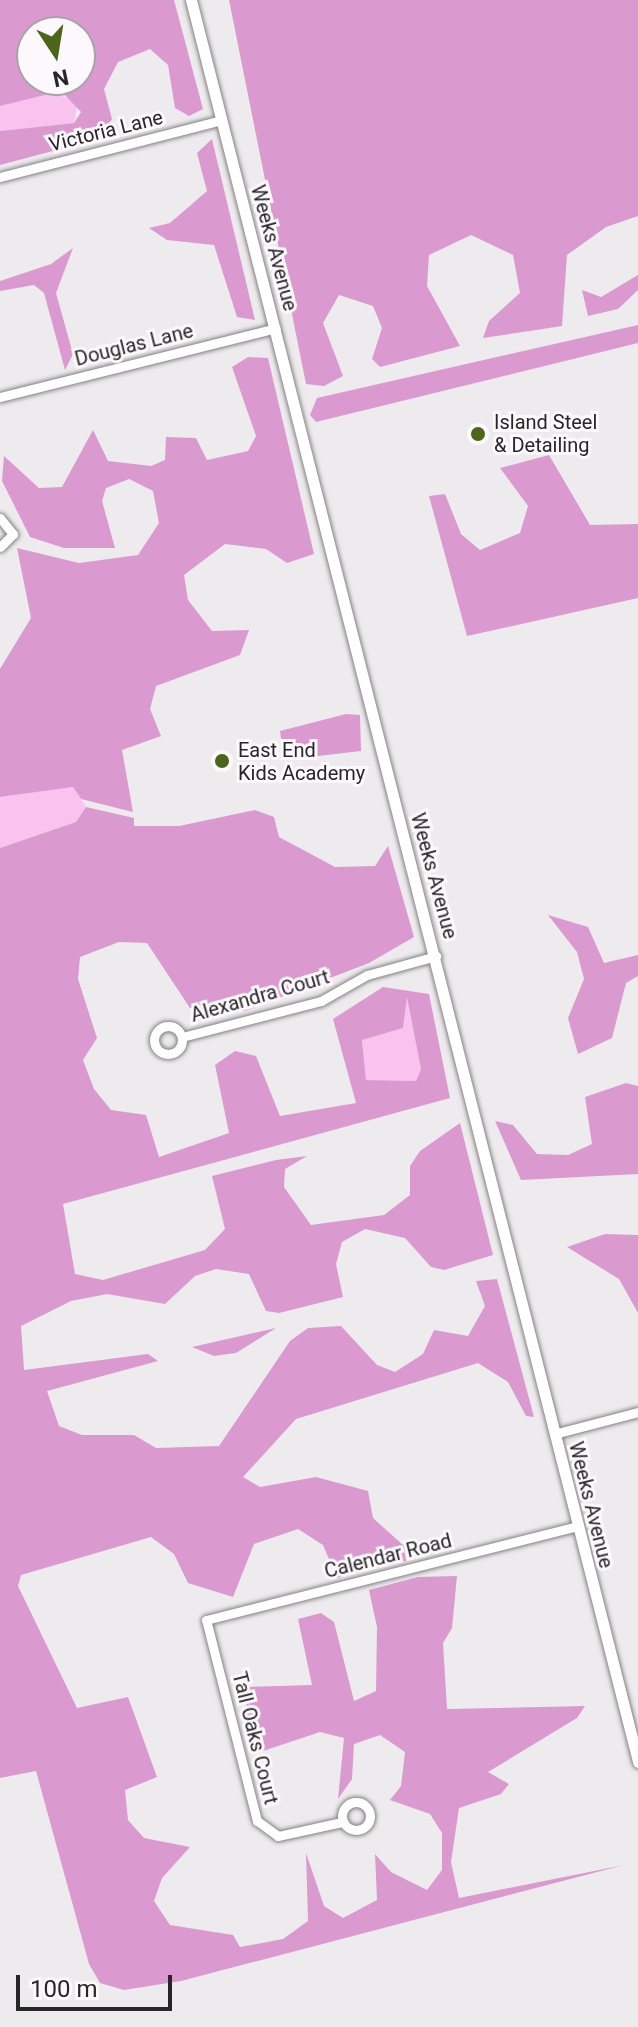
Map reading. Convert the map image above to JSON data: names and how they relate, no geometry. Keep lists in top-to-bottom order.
{
  "streets": {
    "street": [
      "Victoria Lane",
      "Weeks Avenue",
      "Douglas Lane",
      "Alexandra Court",
      "Calendar Road",
      "Tall Oaks Court"
    ]
  },
  "crossings": [
    ["Victoria Lane", "Weeks Avenue"],
    ["Weeks Avenue", "Douglas Lane"],
    ["Weeks Avenue", "Alexandra Court"],
    ["Weeks Avenue", "Calendar Road"],
    ["Calendar Road", "Tall Oaks Court"]
  ],
  "places": ["Island Steel & Detailing", "East End Kids Academy"],
  "scale_bar": "100 m",
  "north": "bottom"
}
